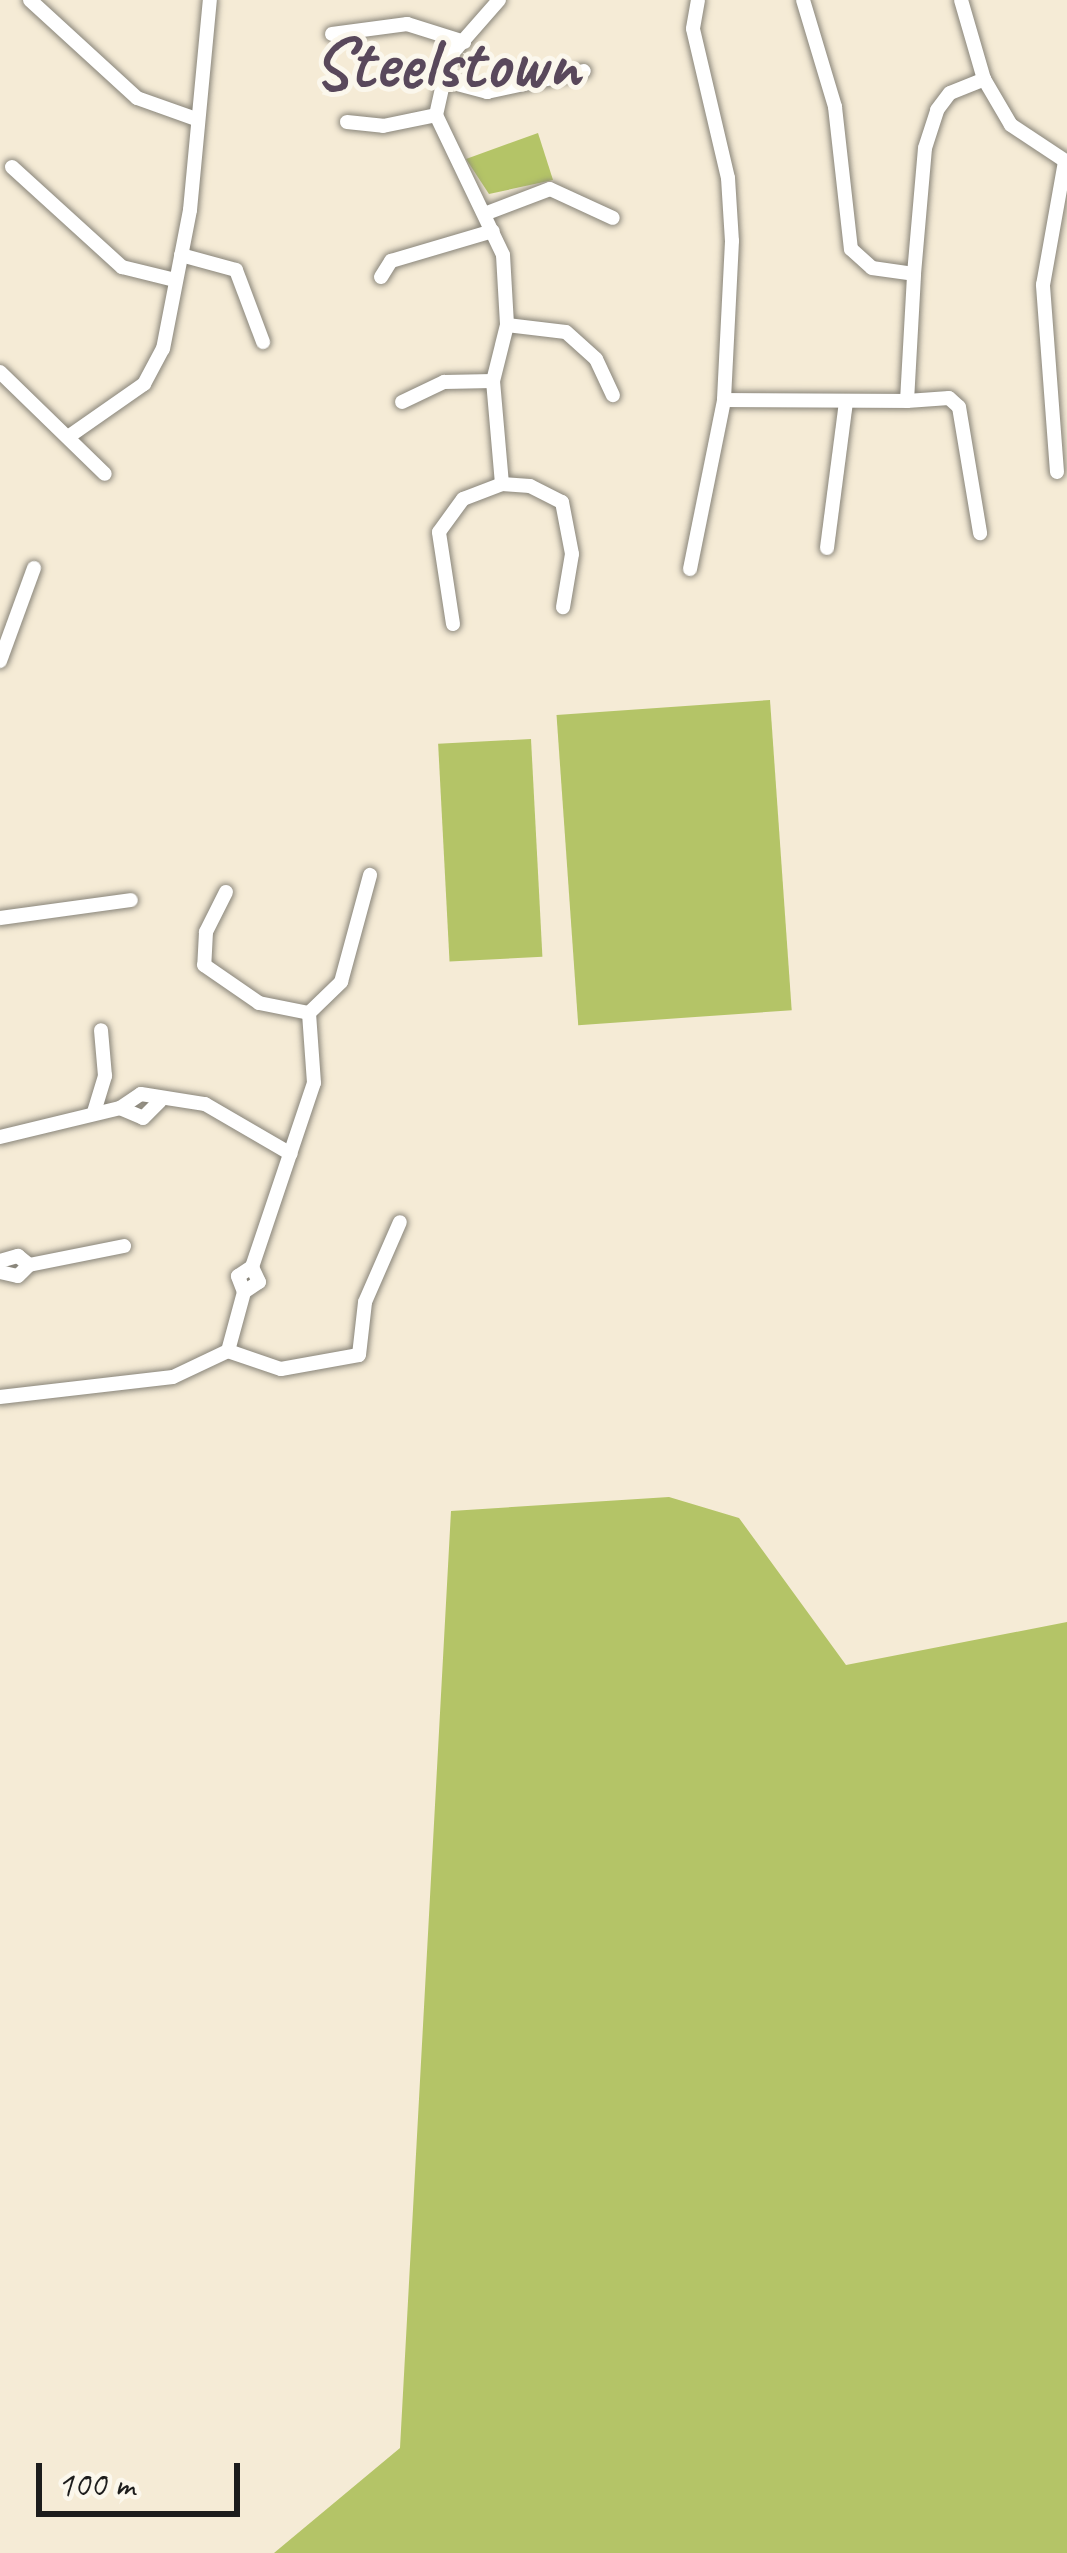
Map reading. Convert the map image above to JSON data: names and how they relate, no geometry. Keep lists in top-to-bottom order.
{
  "districts": ["Steelstown"],
  "scale_bar": "100 m"
}
